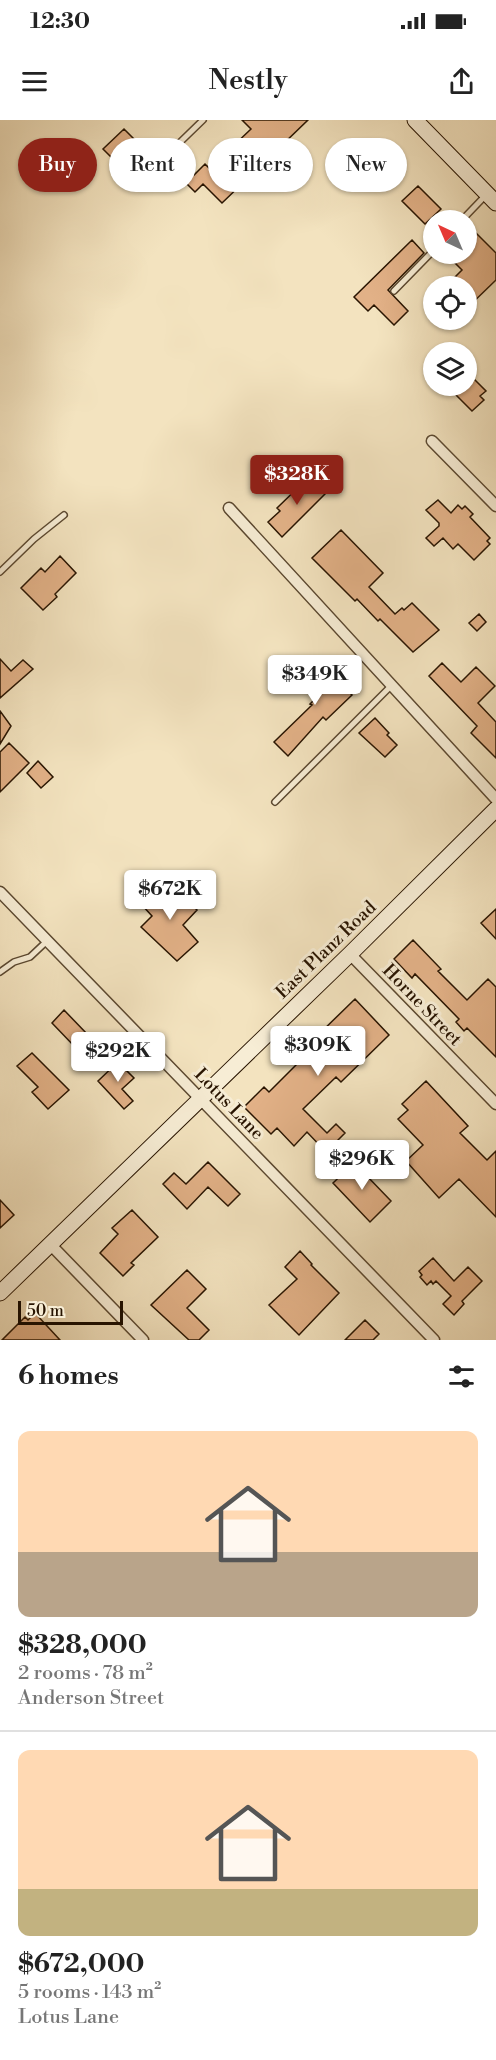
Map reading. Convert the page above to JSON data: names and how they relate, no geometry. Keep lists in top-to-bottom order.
{
  "streets": {
    "street": ["East Planz Road", "Horne Street", "Lotus Lane"]
  },
  "crossings": [
    ["East Planz Road", "Horne Street"],
    ["East Planz Road", "Lotus Lane"]
  ],
  "scale_bar": "50 m",
  "north": "top left",
  "page": {
    "status": "12:30",
    "header": "Nestly",
    "chip": [
      "Buy",
      "Rent",
      "Filters",
      "New"
    ],
    "price": [
      "$328K",
      "$349K",
      "$672K",
      "$309K",
      "$292K",
      "$296K"
    ],
    "scale": "50 m",
    "heading": "6 homes",
    "list": [
      {
        "name": "$328,000",
        "note": "2 rooms · 78 m² · Anderson Street"
      },
      {
        "name": "$672,000",
        "note": "5 rooms · 143 m² · Lotus Lane"
      }
    ]
  }
}
